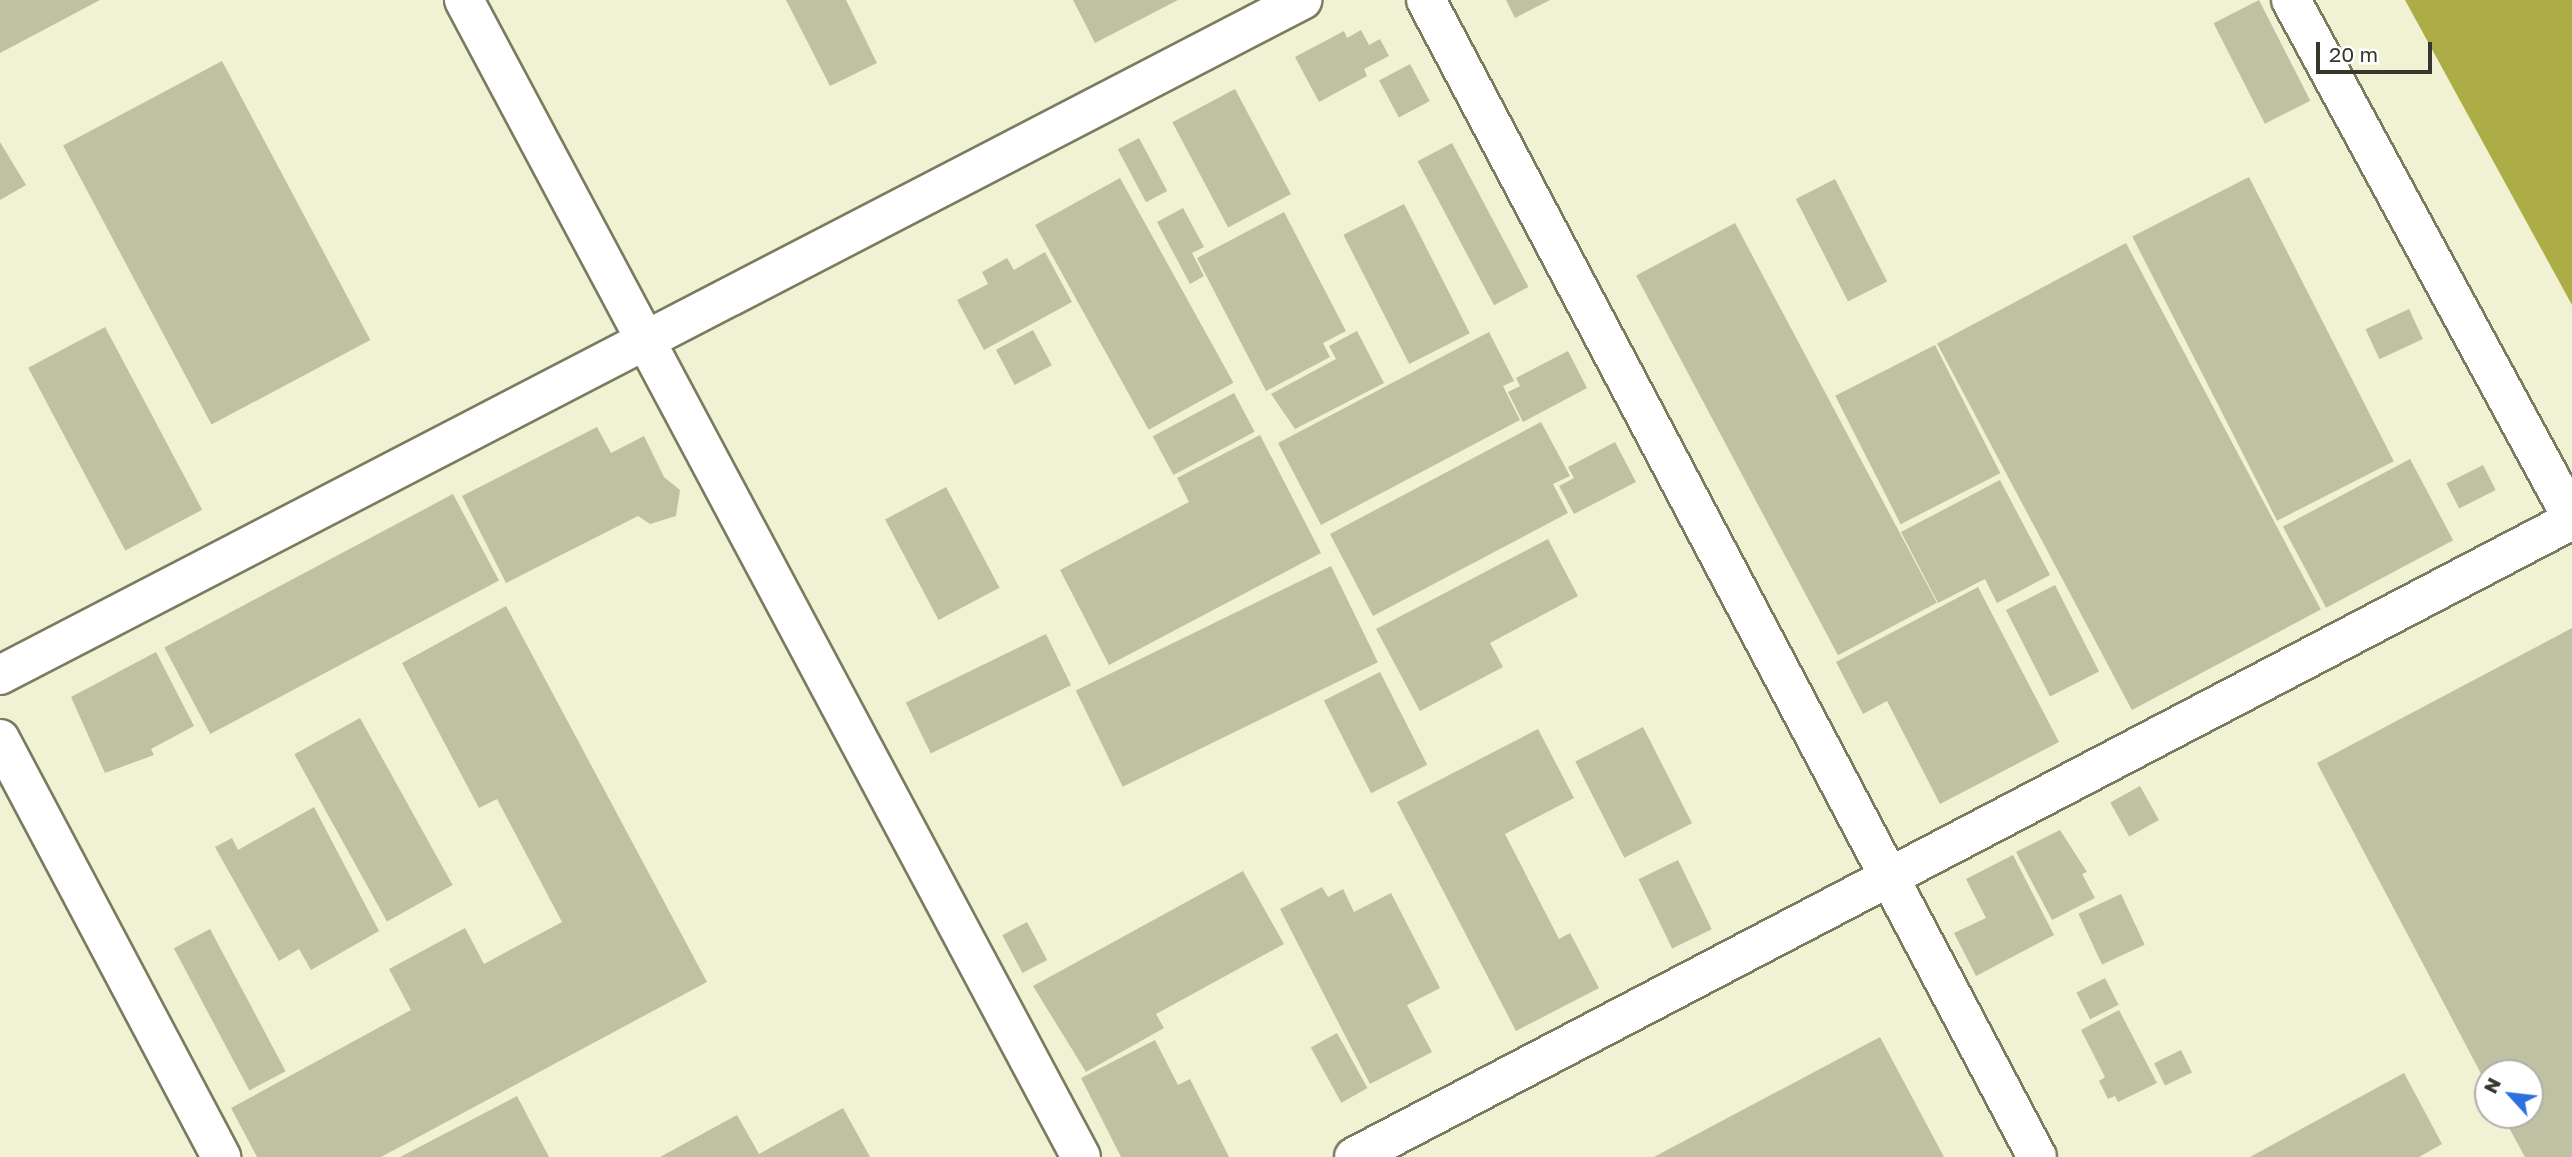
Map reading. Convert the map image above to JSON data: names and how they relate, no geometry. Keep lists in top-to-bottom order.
{
  "scale_bar": "20 m",
  "north": "top left"
}
